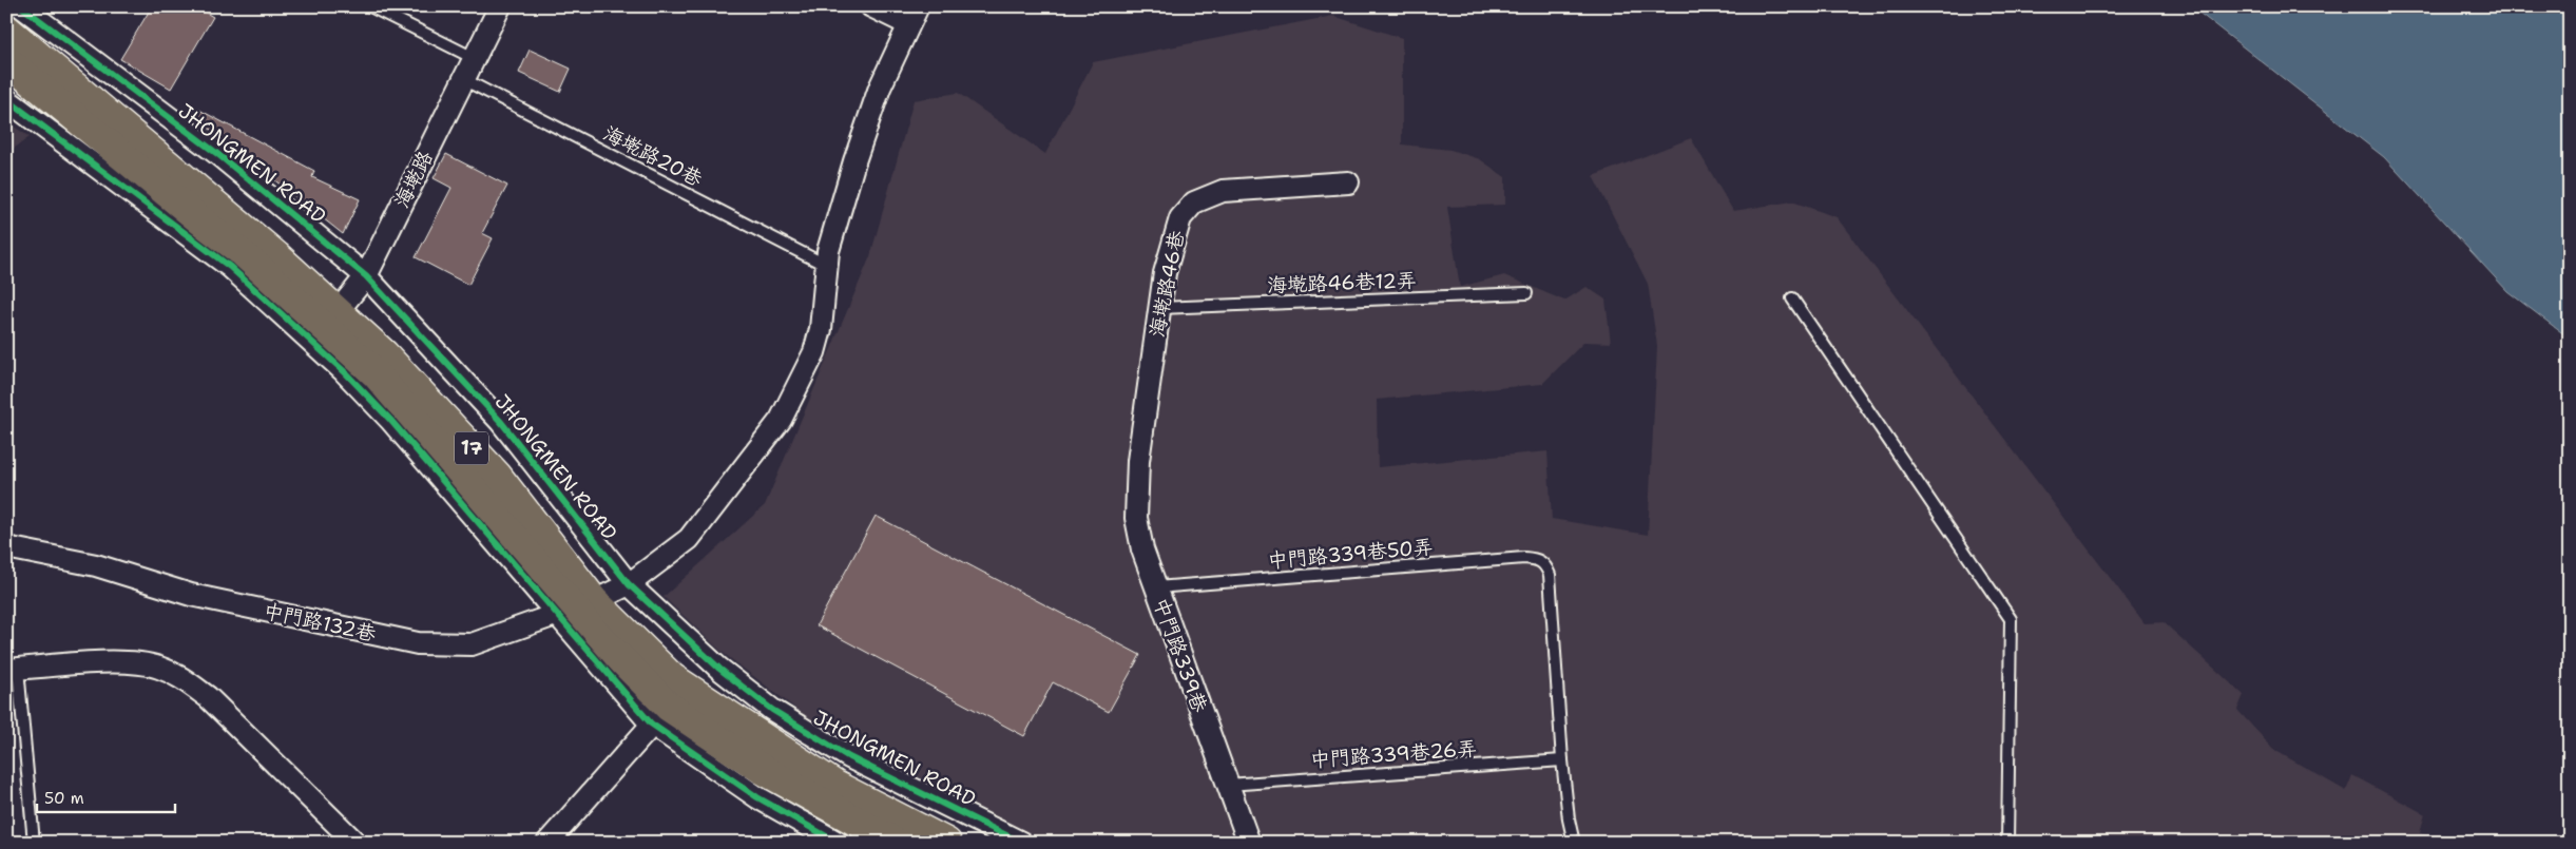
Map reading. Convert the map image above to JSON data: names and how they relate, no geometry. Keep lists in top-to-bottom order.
{
  "streets": {
    "main road": ["17"],
    "street": [
      "JHONGMEN ROAD",
      "海墘路",
      "海墘路46巷",
      "中門路132巷",
      "中門路339巷"
    ],
    "lane": [
      "海墘路20巷",
      "海墘路46巷12弄",
      "中門路339巷50弄",
      "中門路339巷26弄"
    ]
  },
  "crossings": [
    ["海墘路20巷", "海墘路"],
    ["海墘路20巷", "中門路132巷"],
    ["JHONGMEN ROAD", "海墘路"],
    ["JHONGMEN ROAD", "中門路132巷"],
    ["海墘路", "17"],
    ["海墘路46巷12弄", "海墘路46巷"],
    ["海墘路46巷", "中門路339巷"],
    ["17", "中門路132巷"],
    ["中門路339巷50弄", "中門路339巷"],
    ["中門路339巷50弄", "中門路339巷26弄"],
    ["中門路339巷", "中門路339巷26弄"]
  ],
  "scale_bar": "50 m"
}
